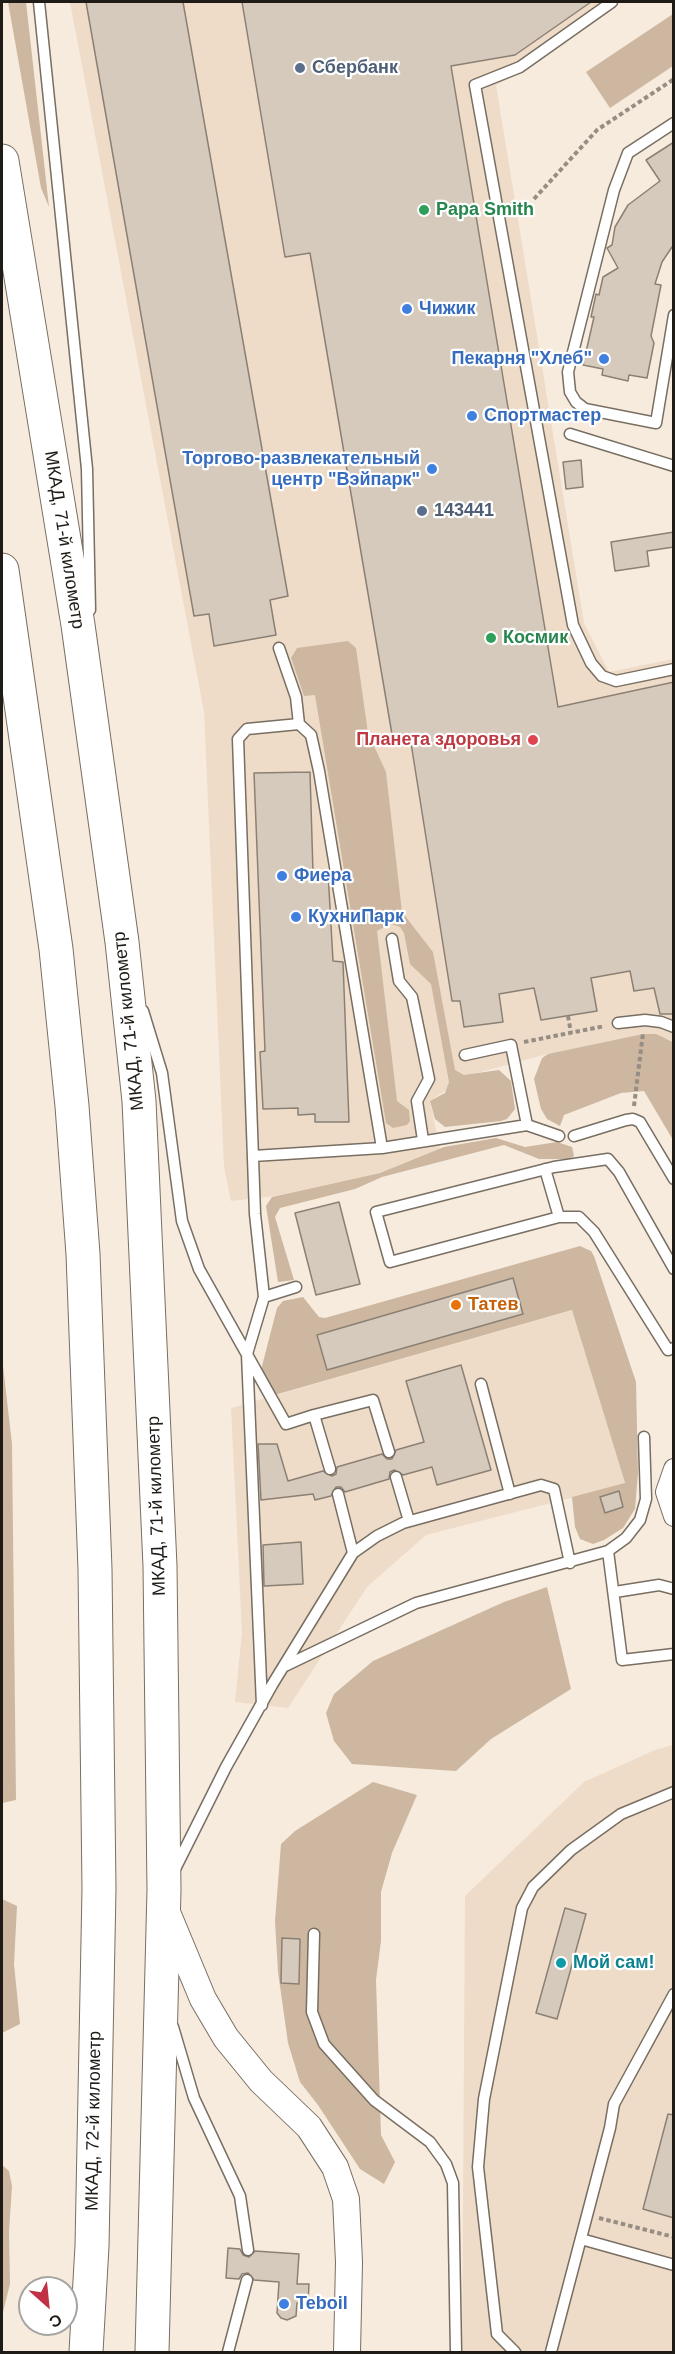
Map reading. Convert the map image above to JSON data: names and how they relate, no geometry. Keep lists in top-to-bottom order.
{
  "streets": {
    "highway": ["МКАД, 71-й километр", "МКАД, 72-й километр"]
  },
  "places": [
    "Сбербанк",
    "Papa Smith",
    "Чижик",
    "Пекарня \"Хлеб\"",
    "Спортмастер",
    "Торгово-развлекательный центр \"Вэйпарк\"",
    "143441",
    "Космик",
    "Планета здоровья",
    "Фиера",
    "КухниПарк",
    "Татев",
    "Мой сам!",
    "Teboil"
  ],
  "north": "bottom right"
}
